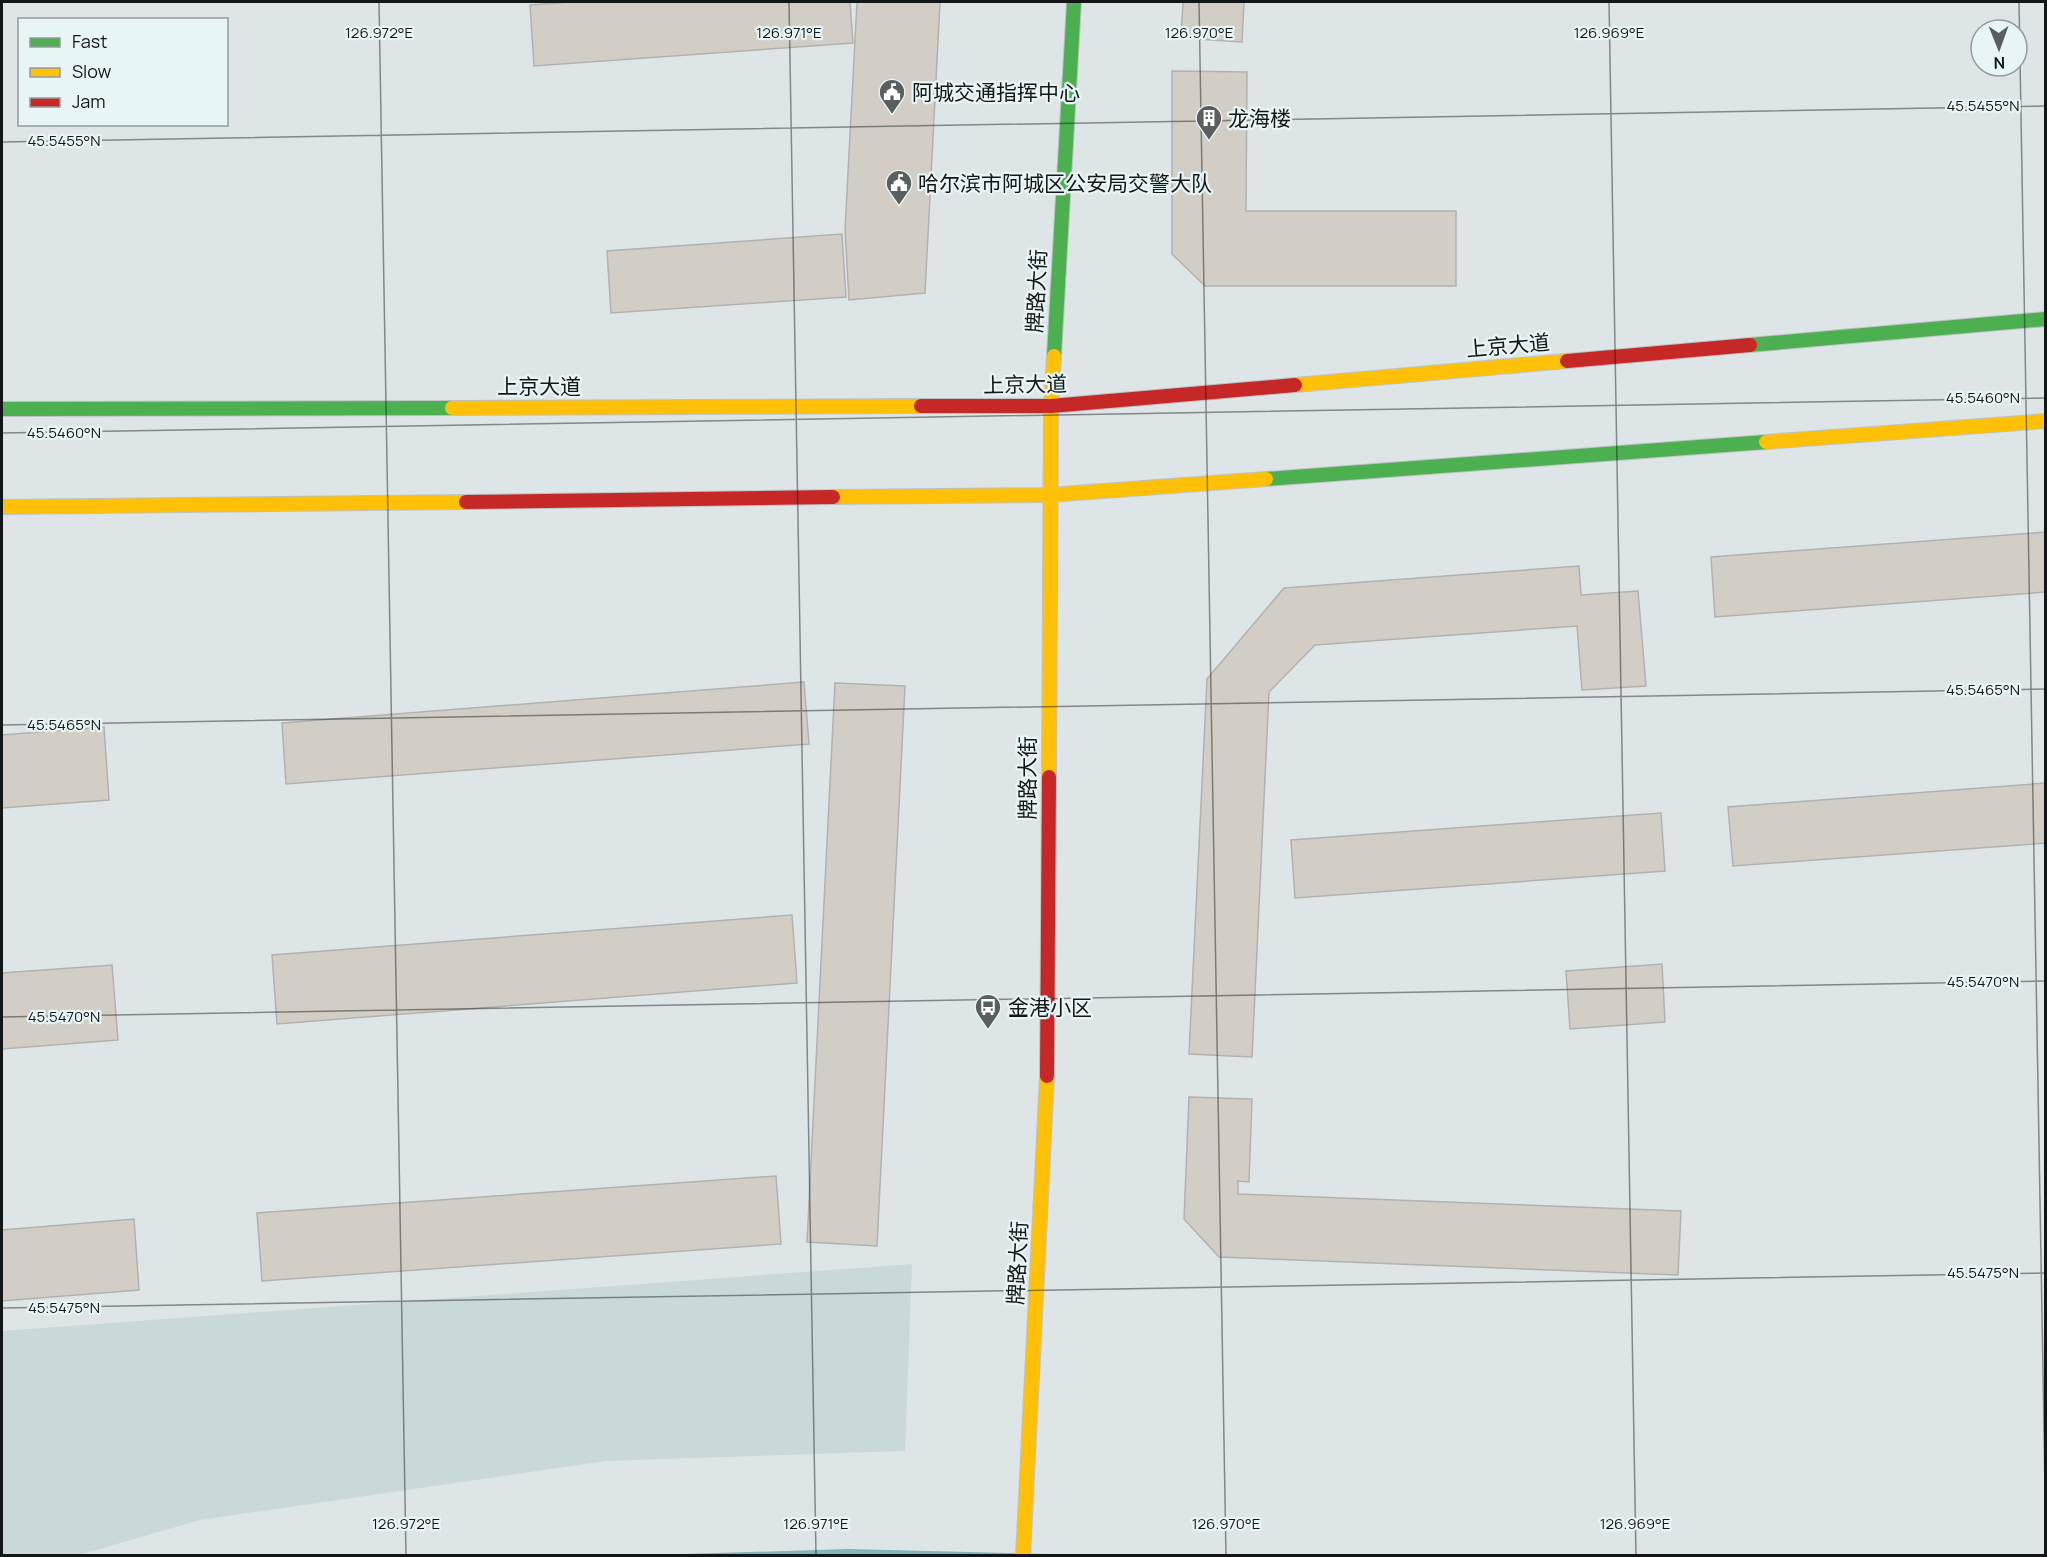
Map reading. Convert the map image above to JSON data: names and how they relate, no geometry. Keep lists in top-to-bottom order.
{
  "streets": {
    "main road": ["牌路大街", "上京大道"]
  },
  "crossings": [
    ["牌路大街", "上京大道"]
  ],
  "places": {
    "public building": ["阿城交通指挥中心", "哈尔滨市阿城区公安局交警大队"],
    "building": ["龙海楼"],
    "bus stop": ["金港小区"]
  },
  "legend": ["Fast", "Slow", "Jam"],
  "north": "bottom",
  "coordinates": [
    "126.972°E",
    "126.971°E",
    "126.970°E",
    "126.969°E",
    "45.5455°N",
    "45.5460°N",
    "45.5465°N",
    "45.5470°N",
    "45.5475°N"
  ]
}
